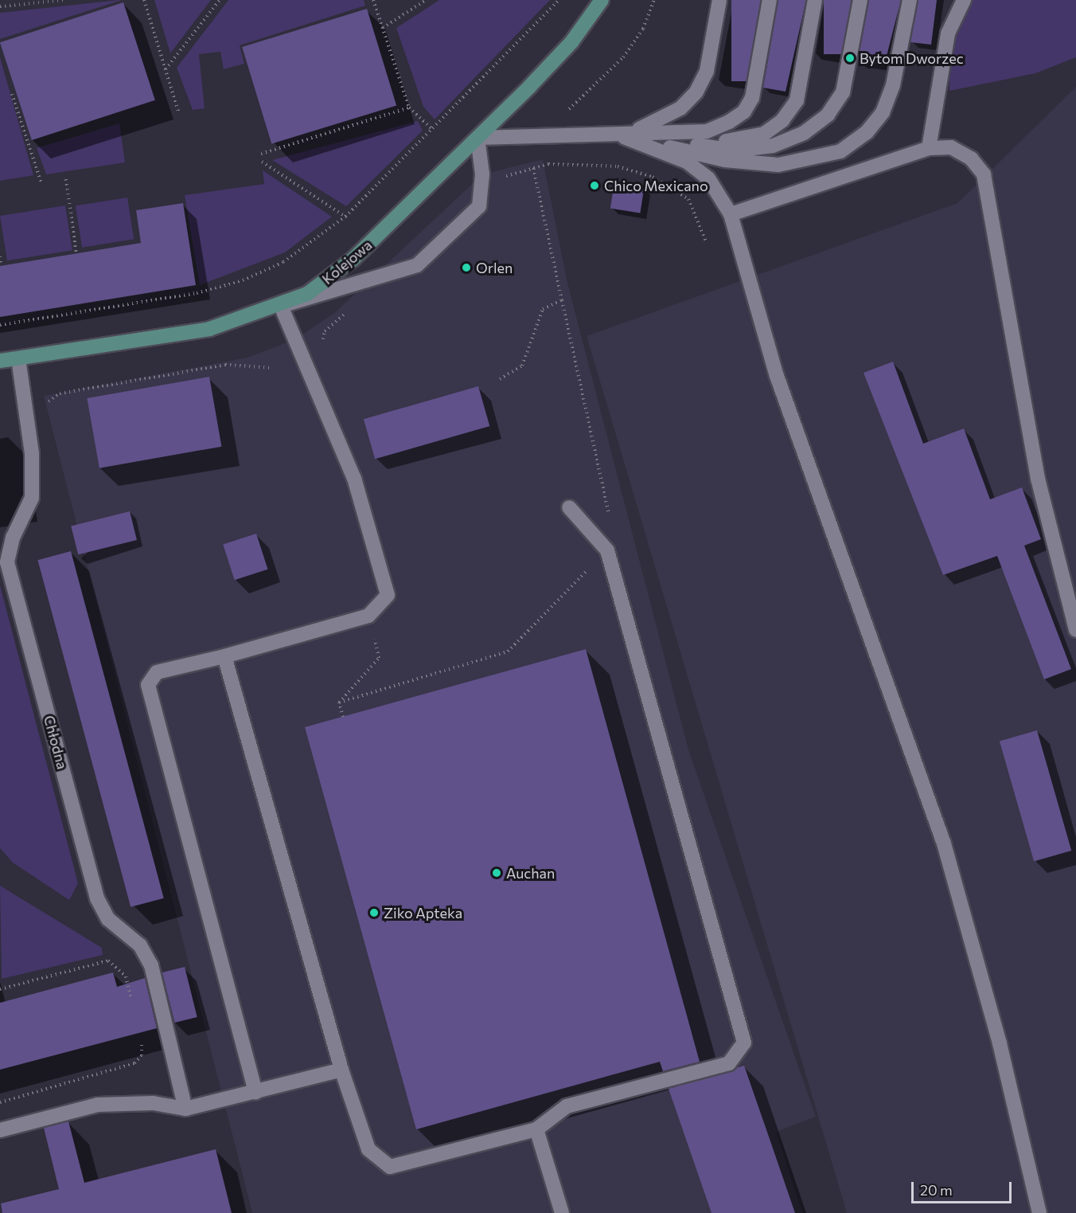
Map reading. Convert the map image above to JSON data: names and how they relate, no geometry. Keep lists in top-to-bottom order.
{
  "streets": {
    "main road": ["Kolejowa"],
    "lane": ["Chłodna"]
  },
  "crossings": [
    ["Kolejowa", "Chłodna"]
  ],
  "places": [
    "Bytom Dworzec",
    "Chico Mexicano",
    "Orlen",
    "Auchan",
    "Ziko Apteka"
  ],
  "scale_bar": "20 m"
}
